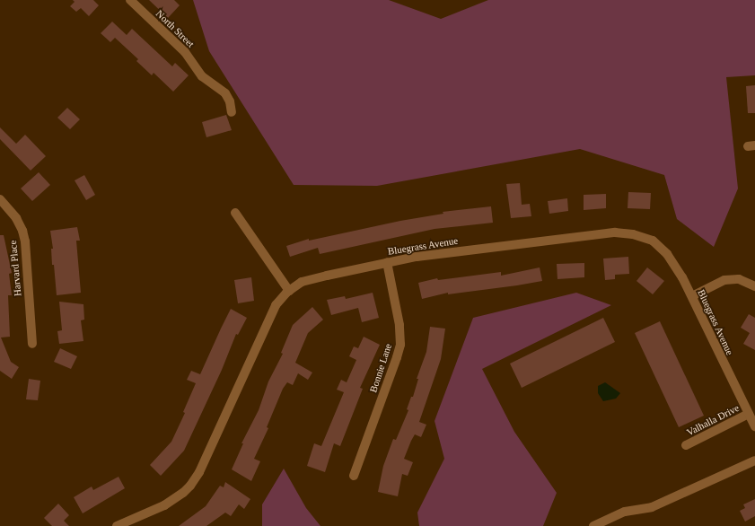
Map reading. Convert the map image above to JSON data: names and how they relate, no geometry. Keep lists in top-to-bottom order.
{
  "streets": {
    "street": [
      "North Street",
      "Bluegrass Avenue",
      "Harvard Place",
      "Bonnie Lane",
      "Valhalla Drive"
    ]
  },
  "crossings": [
    ["Bluegrass Avenue", "Bonnie Lane"],
    ["Bluegrass Avenue", "Valhalla Drive"]
  ]
}
